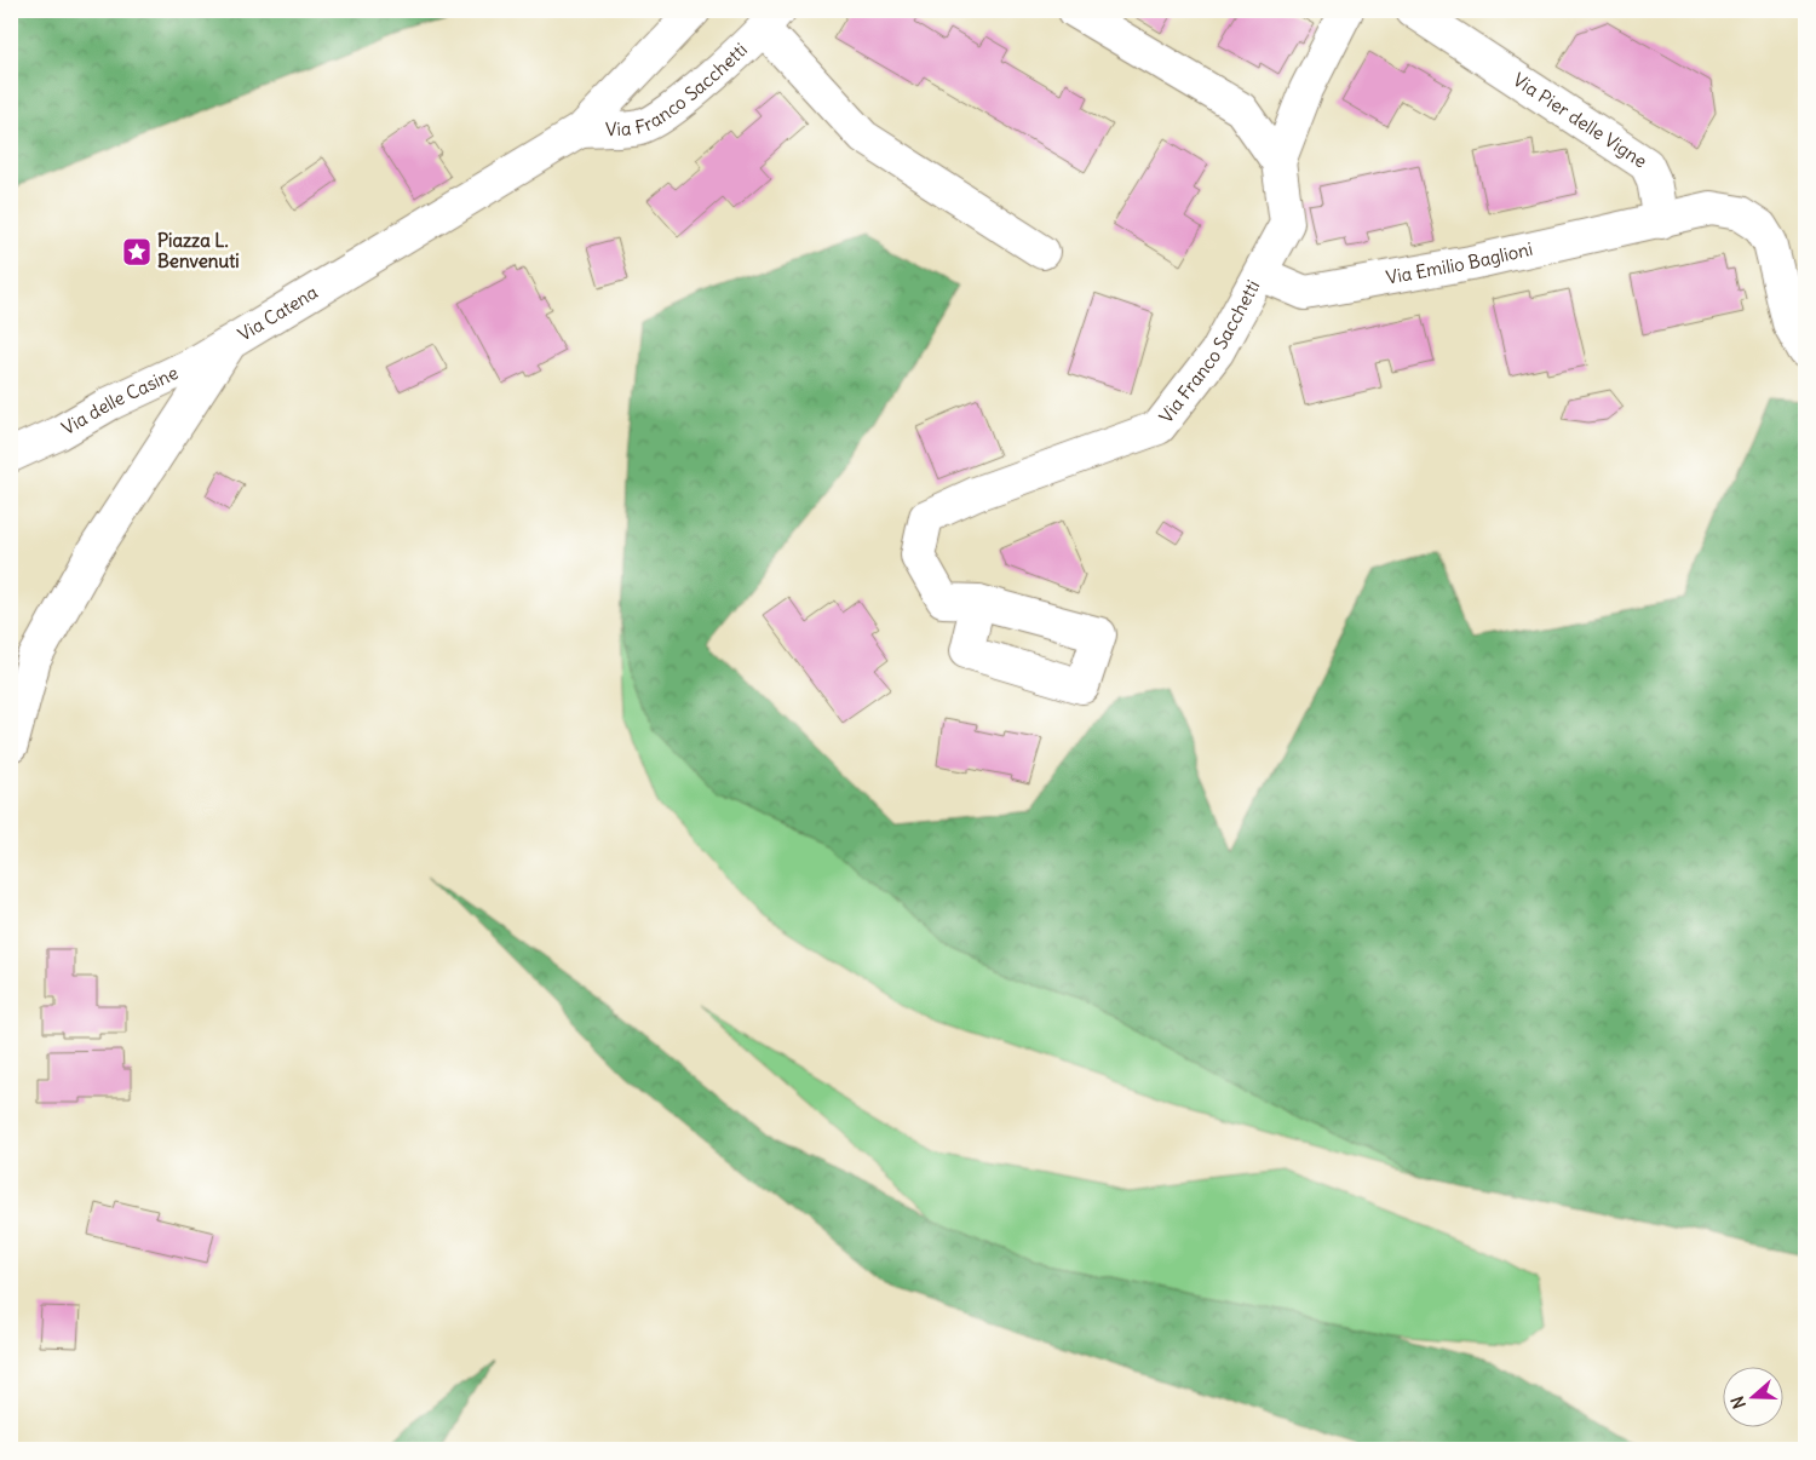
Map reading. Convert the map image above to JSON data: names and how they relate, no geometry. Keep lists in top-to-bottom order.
{
  "streets": {
    "street": [
      "Via Franco Sacchetti",
      "Via Pier delle Vigne",
      "Via Emilio Baglioni",
      "Via Catena",
      "Via delle Casine"
    ]
  },
  "crossings": [
    ["Via Franco Sacchetti", "Via Emilio Baglioni"],
    ["Via Franco Sacchetti", "Via Catena"],
    ["Via Pier delle Vigne", "Via Emilio Baglioni"],
    ["Via Catena", "Via delle Casine"]
  ],
  "places": {
    "place": ["Piazza L. Benvenuti"]
  },
  "north": "left"
}
